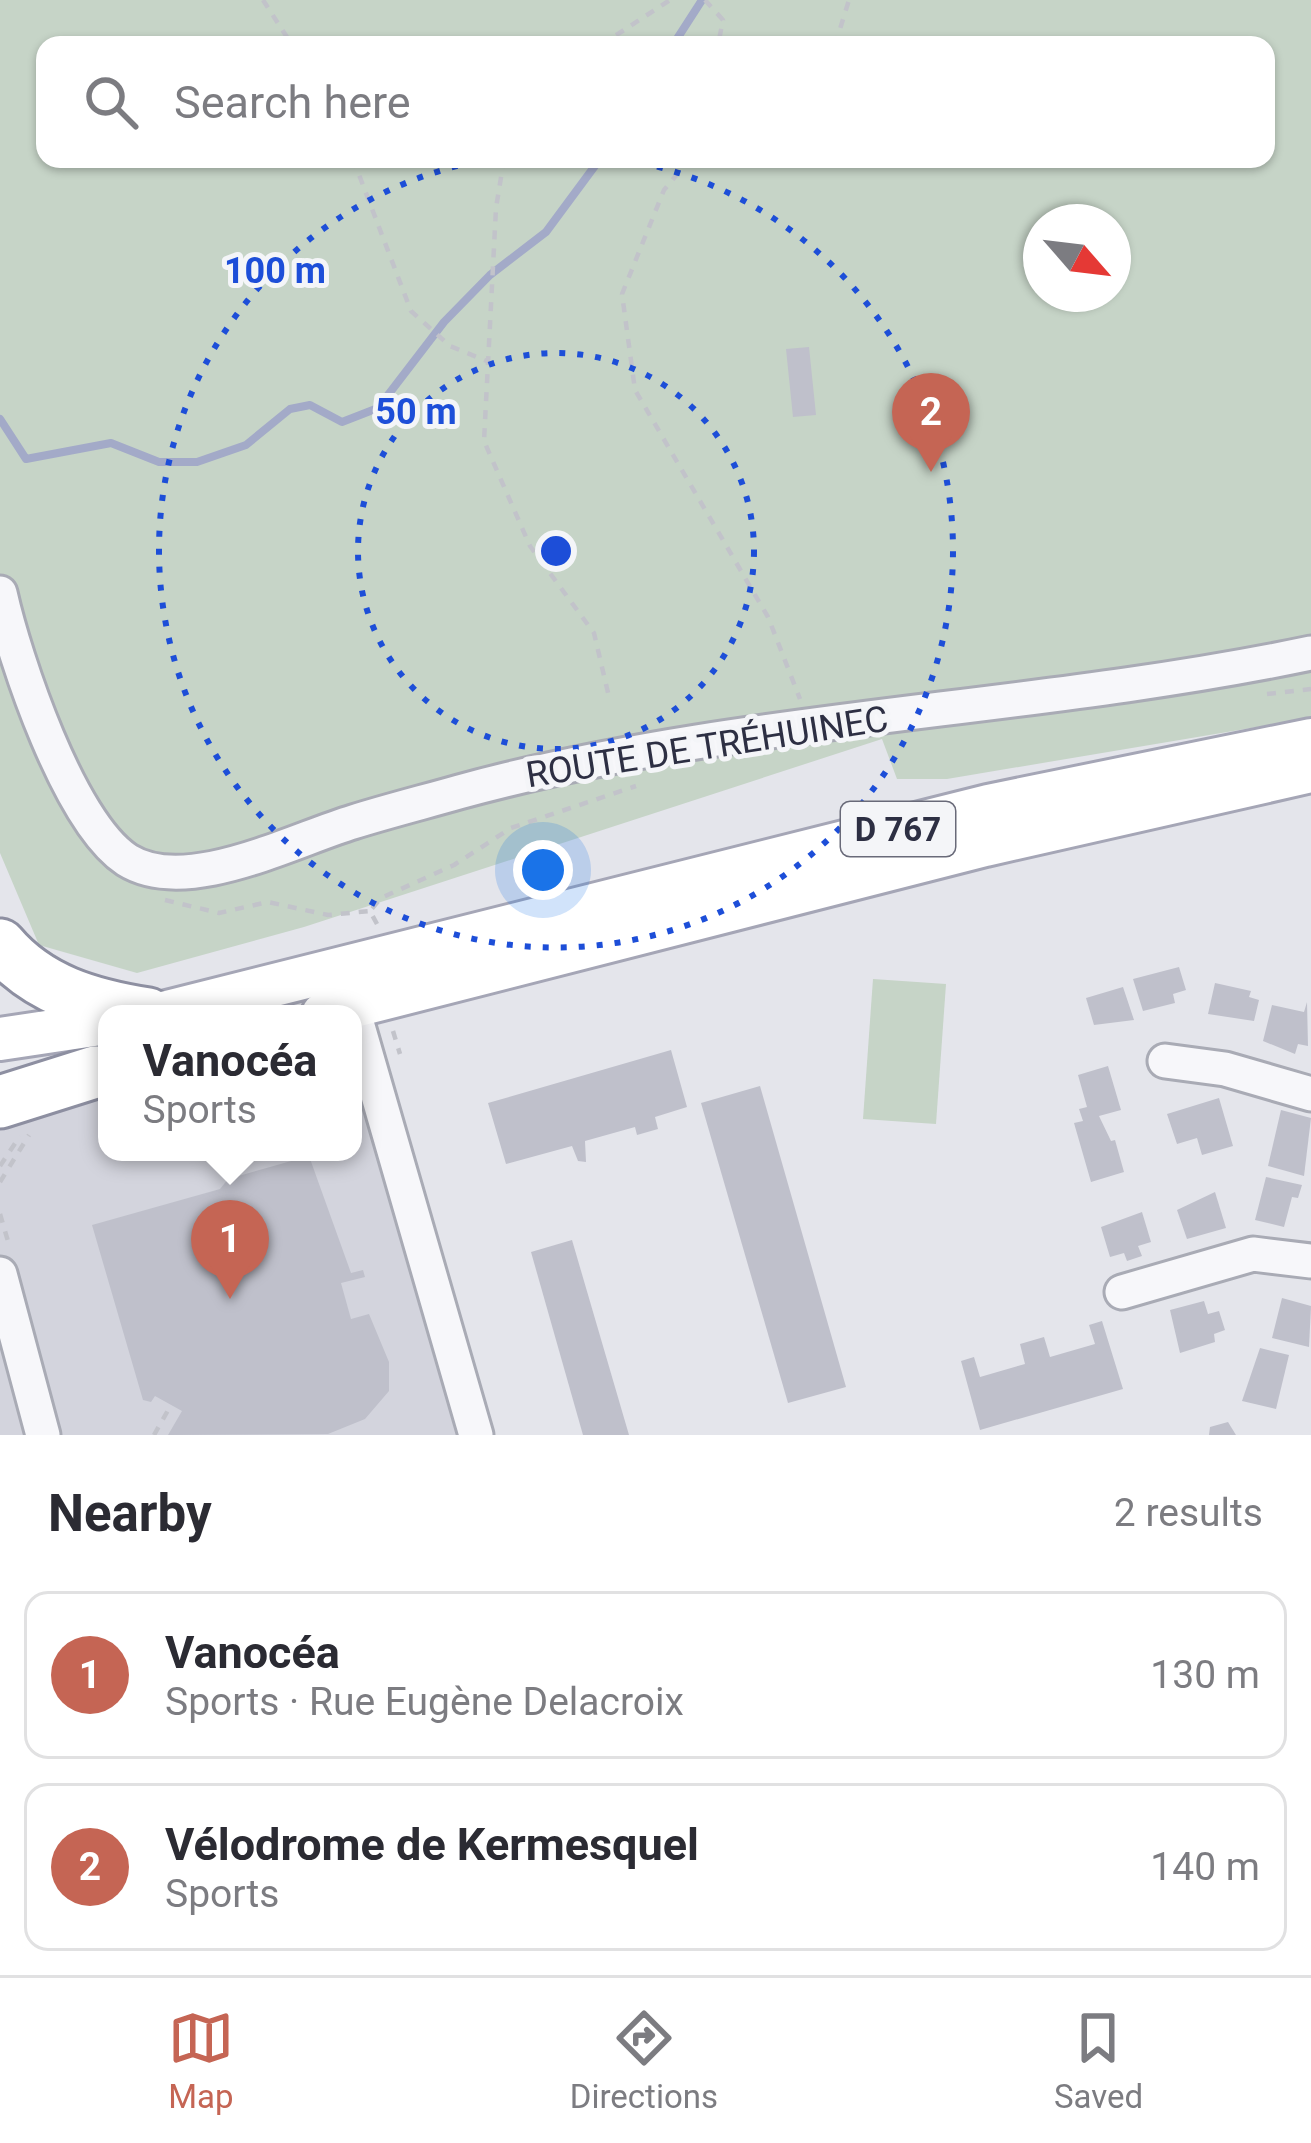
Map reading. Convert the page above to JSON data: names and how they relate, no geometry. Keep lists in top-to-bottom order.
{
  "streets": {
    "main road": ["D 767"],
    "street": ["ROUTE DE TRÉHUINEC"]
  },
  "north": "bottom right",
  "page": {
    "search": "Search here",
    "pins": ["2", "1"],
    "popup": ["Vanocéa", "Sports"],
    "heading": ["Nearby", "2 results"],
    "list": [
      {
        "mark": "1",
        "name": "Vanocéa",
        "note": "Sports · Rue Eugène Delacroix",
        "value": "130 m"
      },
      {
        "mark": "2",
        "name": "Vélodrome de Kermesquel",
        "note": "Sports",
        "value": "140 m"
      }
    ],
    "nav": ["Map", "Directions", "Saved"]
  },
  "rings": ["100 m", "50 m"]
}
